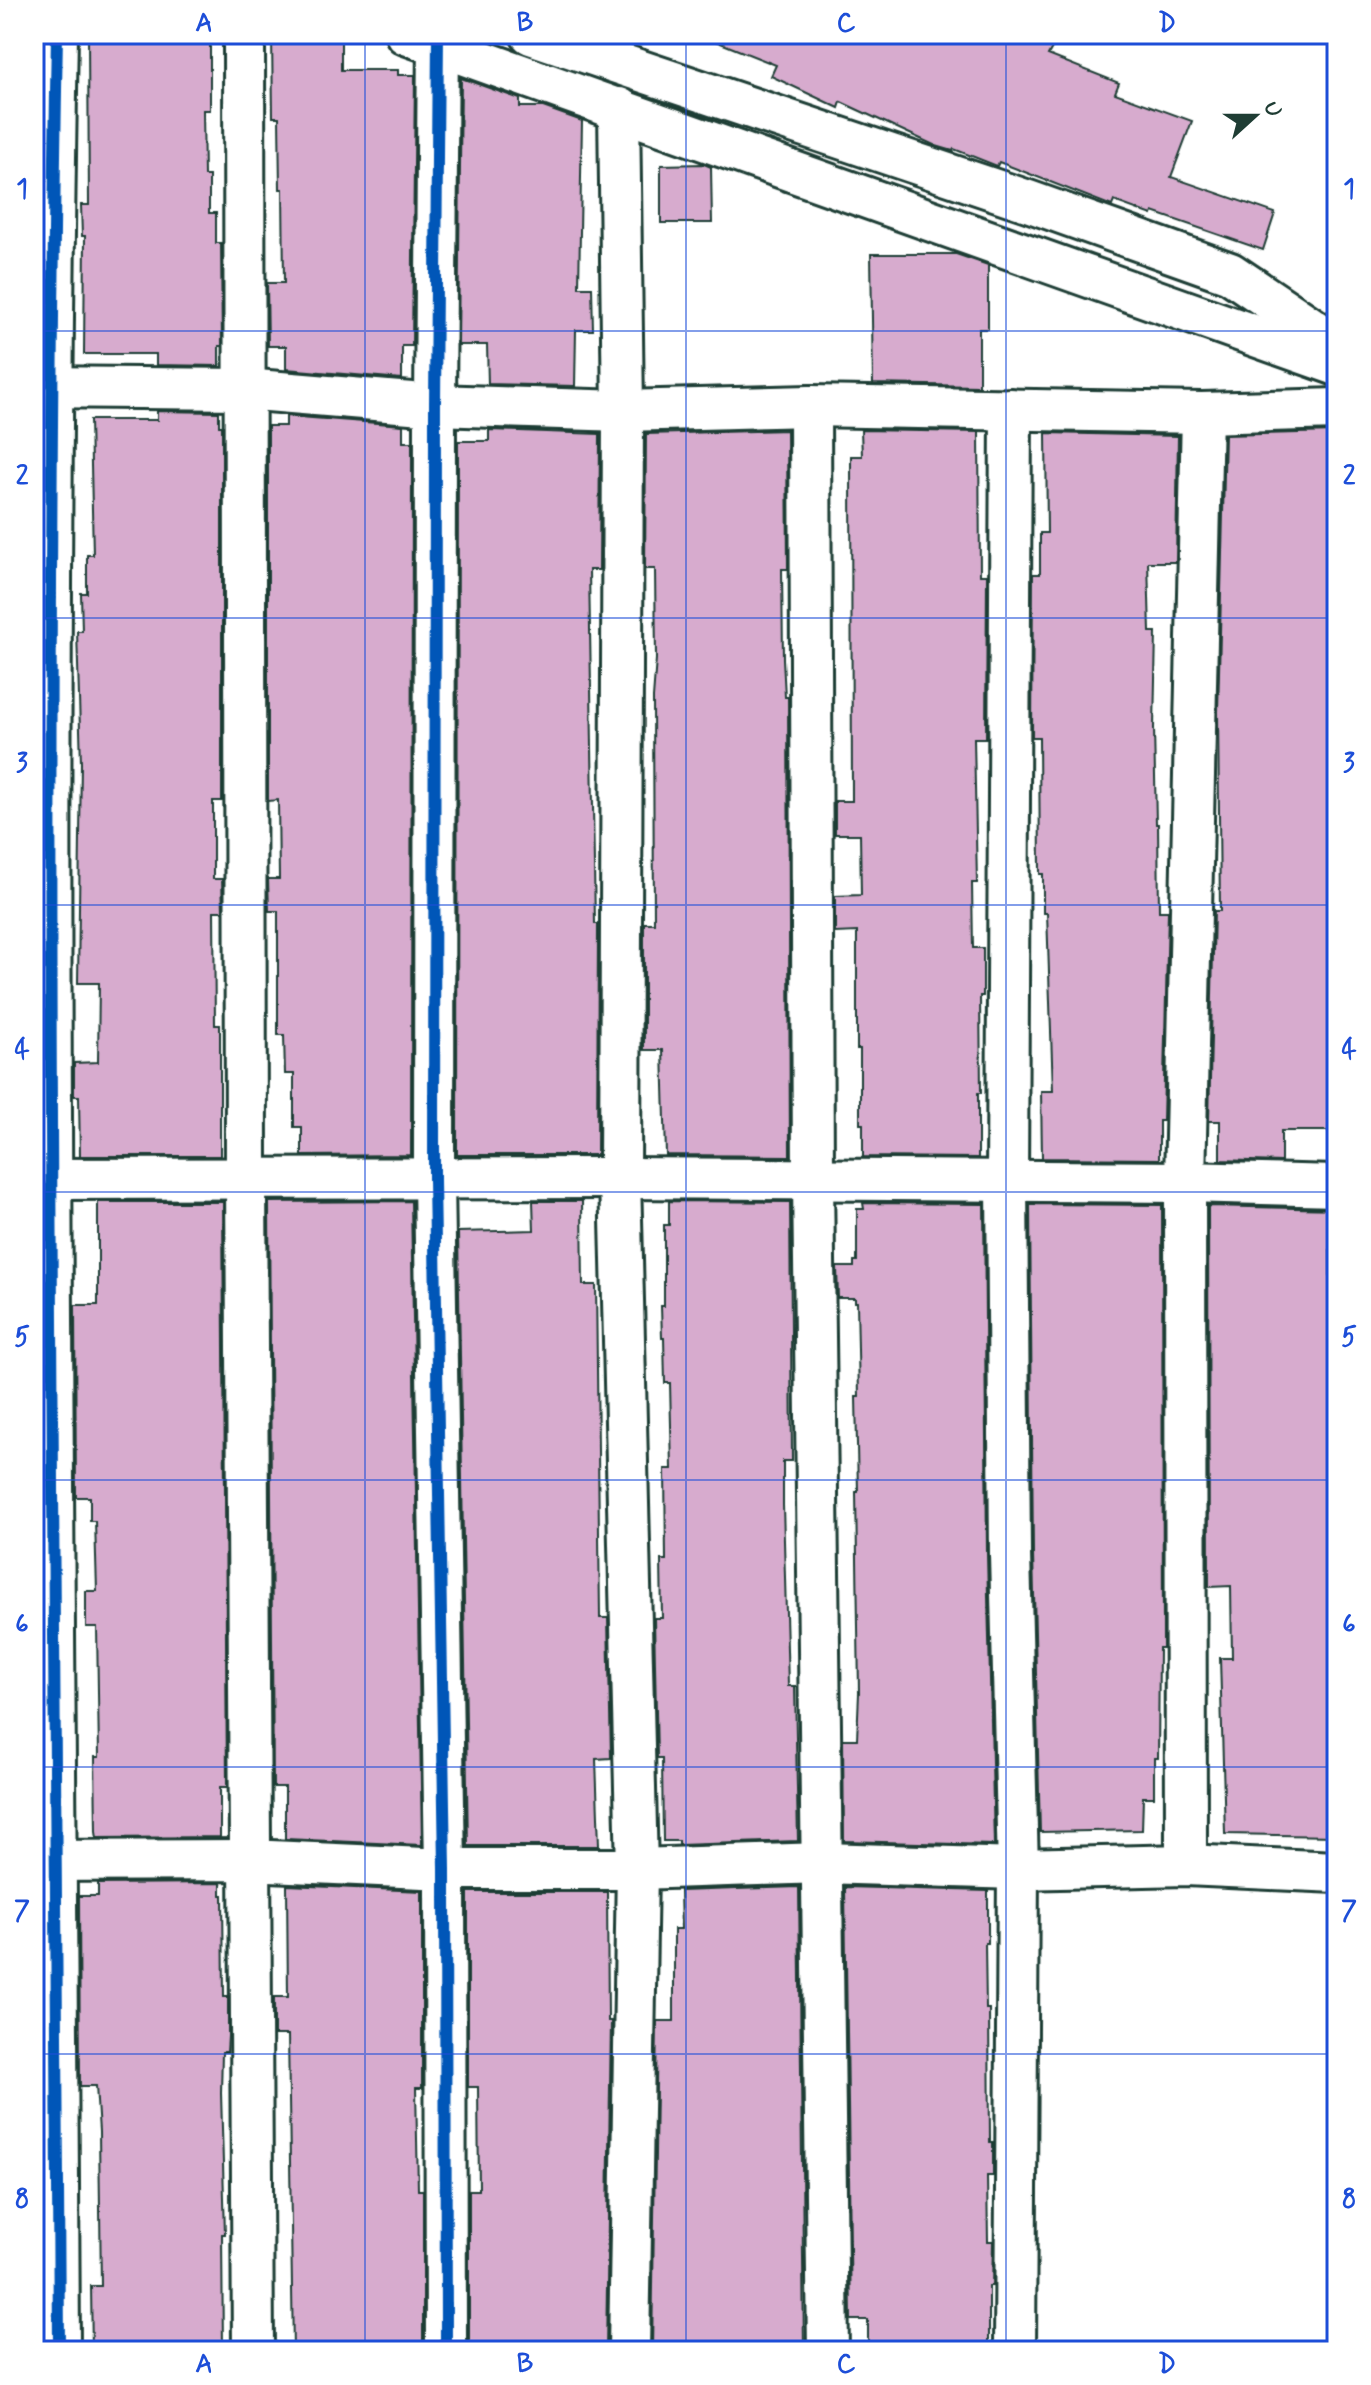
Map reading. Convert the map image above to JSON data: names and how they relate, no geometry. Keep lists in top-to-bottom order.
{
  "north": "right",
  "grid": {
    "columns": [
      "A",
      "B",
      "C",
      "D"
    ],
    "rows": [
      "1",
      "2",
      "3",
      "4",
      "5",
      "6",
      "7",
      "8"
    ]
  }
}
